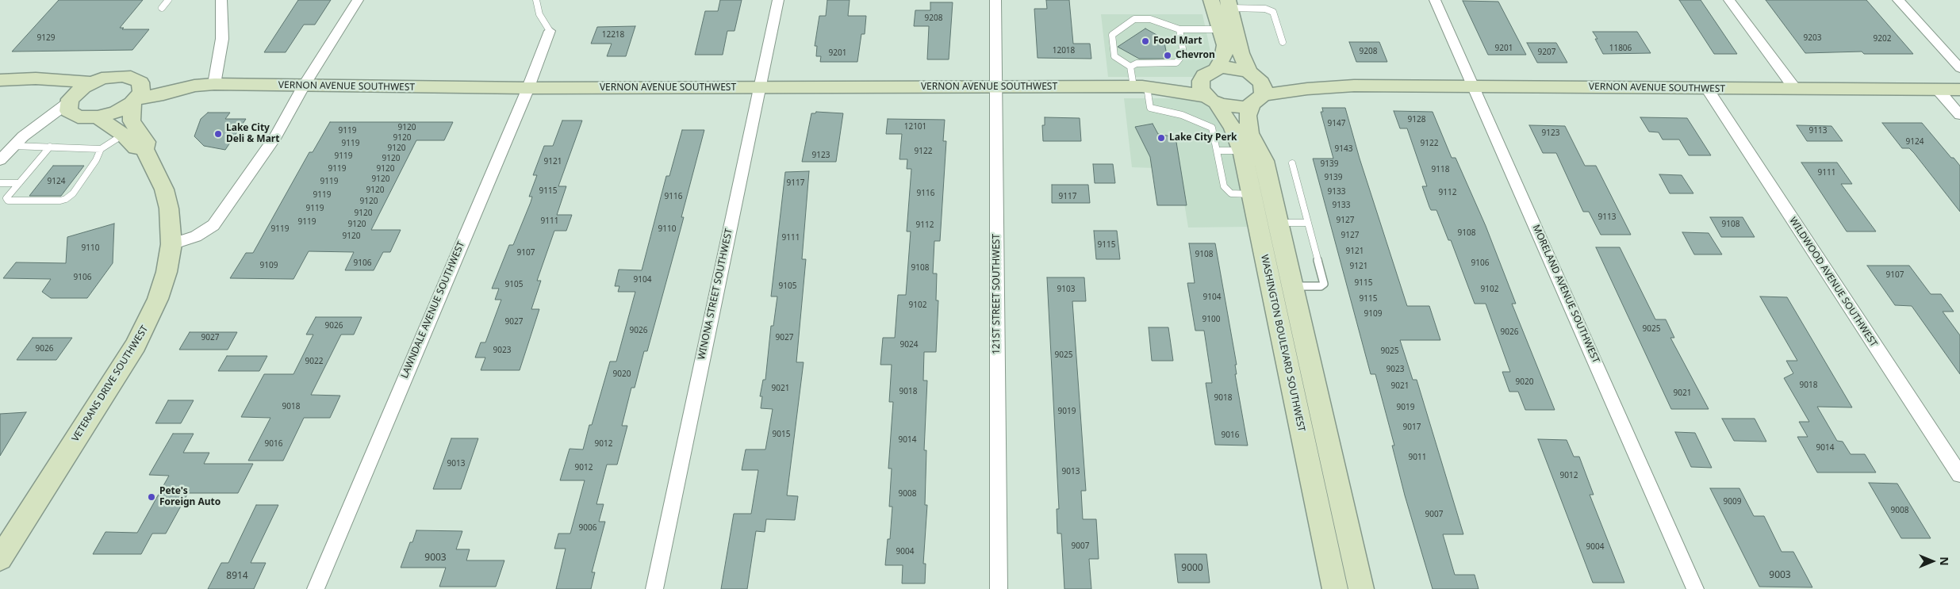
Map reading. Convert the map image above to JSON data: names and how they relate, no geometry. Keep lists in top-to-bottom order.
{
  "streets": {
    "street": [
      "VERNON AVENUE SOUTHWEST",
      "WILDWOOD AVENUE SOUTHWEST",
      "WINONA STREET SOUTHWEST",
      "121ST STREET SOUTHWEST",
      "MORELAND AVENUE SOUTHWEST",
      "LAWNDALE AVENUE SOUTHWEST",
      "WASHINGTON BOULEVARD SOUTHWEST",
      "VETERANS DRIVE SOUTHWEST"
    ]
  },
  "crossings": [
    ["VERNON AVENUE SOUTHWEST", "WILDWOOD AVENUE SOUTHWEST"],
    ["VERNON AVENUE SOUTHWEST", "WINONA STREET SOUTHWEST"],
    ["VERNON AVENUE SOUTHWEST", "121ST STREET SOUTHWEST"],
    ["VERNON AVENUE SOUTHWEST", "MORELAND AVENUE SOUTHWEST"],
    ["VERNON AVENUE SOUTHWEST", "LAWNDALE AVENUE SOUTHWEST"],
    ["VERNON AVENUE SOUTHWEST", "WASHINGTON BOULEVARD SOUTHWEST"],
    ["VERNON AVENUE SOUTHWEST", "VETERANS DRIVE SOUTHWEST"]
  ],
  "places": [
    "Food Mart",
    "Chevron",
    "Lake City Deli & Mart",
    "Lake City Perk",
    "Pete's Foreign Auto"
  ],
  "house_numbers": [
    "9208",
    "12218",
    "9129",
    "9203",
    "9202",
    "9201",
    "11806",
    "12018",
    "9208",
    "9207",
    "9201",
    "9128",
    "9147",
    "12101",
    "9120",
    "9119",
    "9113",
    "9123",
    "9120",
    "9124",
    "9119",
    "9122",
    "9120",
    "9143",
    "9122",
    "9123",
    "9119",
    "9120",
    "9121",
    "9139",
    "9119",
    "9120",
    "9118",
    "9111",
    "9139",
    "9120",
    "9124",
    "9119",
    "9117",
    "9120",
    "9115",
    "9133",
    "9112",
    "9116",
    "9119",
    "9116",
    "9117",
    "9120",
    "9133",
    "9119",
    "9120",
    "9113",
    "9127",
    "9111",
    "9119",
    "9120",
    "9108",
    "9112",
    "9119",
    "9110",
    "9108",
    "9127",
    "9120",
    "9111",
    "9115",
    "9110",
    "9121",
    "9107",
    "9108",
    "9106",
    "9106",
    "9109",
    "9121",
    "9108",
    "9107",
    "9106",
    "9104",
    "9115",
    "9105",
    "9105",
    "9103",
    "9102",
    "9104",
    "9115",
    "9102",
    "9109",
    "9100",
    "9027",
    "9026",
    "9025",
    "9026",
    "9026",
    "9027",
    "9027",
    "9024",
    "9026",
    "9023",
    "9025",
    "9025",
    "9022",
    "9023",
    "9020",
    "9020",
    "9018",
    "9021",
    "9021",
    "9018",
    "9021",
    "9018",
    "9018",
    "9019",
    "9019",
    "9017",
    "9015",
    "9016",
    "9014",
    "9016",
    "9012",
    "9014",
    "9011",
    "9013",
    "9012",
    "9013",
    "9012",
    "9008",
    "9009",
    "9008",
    "9007",
    "9006",
    "9007",
    "9004",
    "9004",
    "9003",
    "9000",
    "9003",
    "8914"
  ],
  "north": "right"
}
